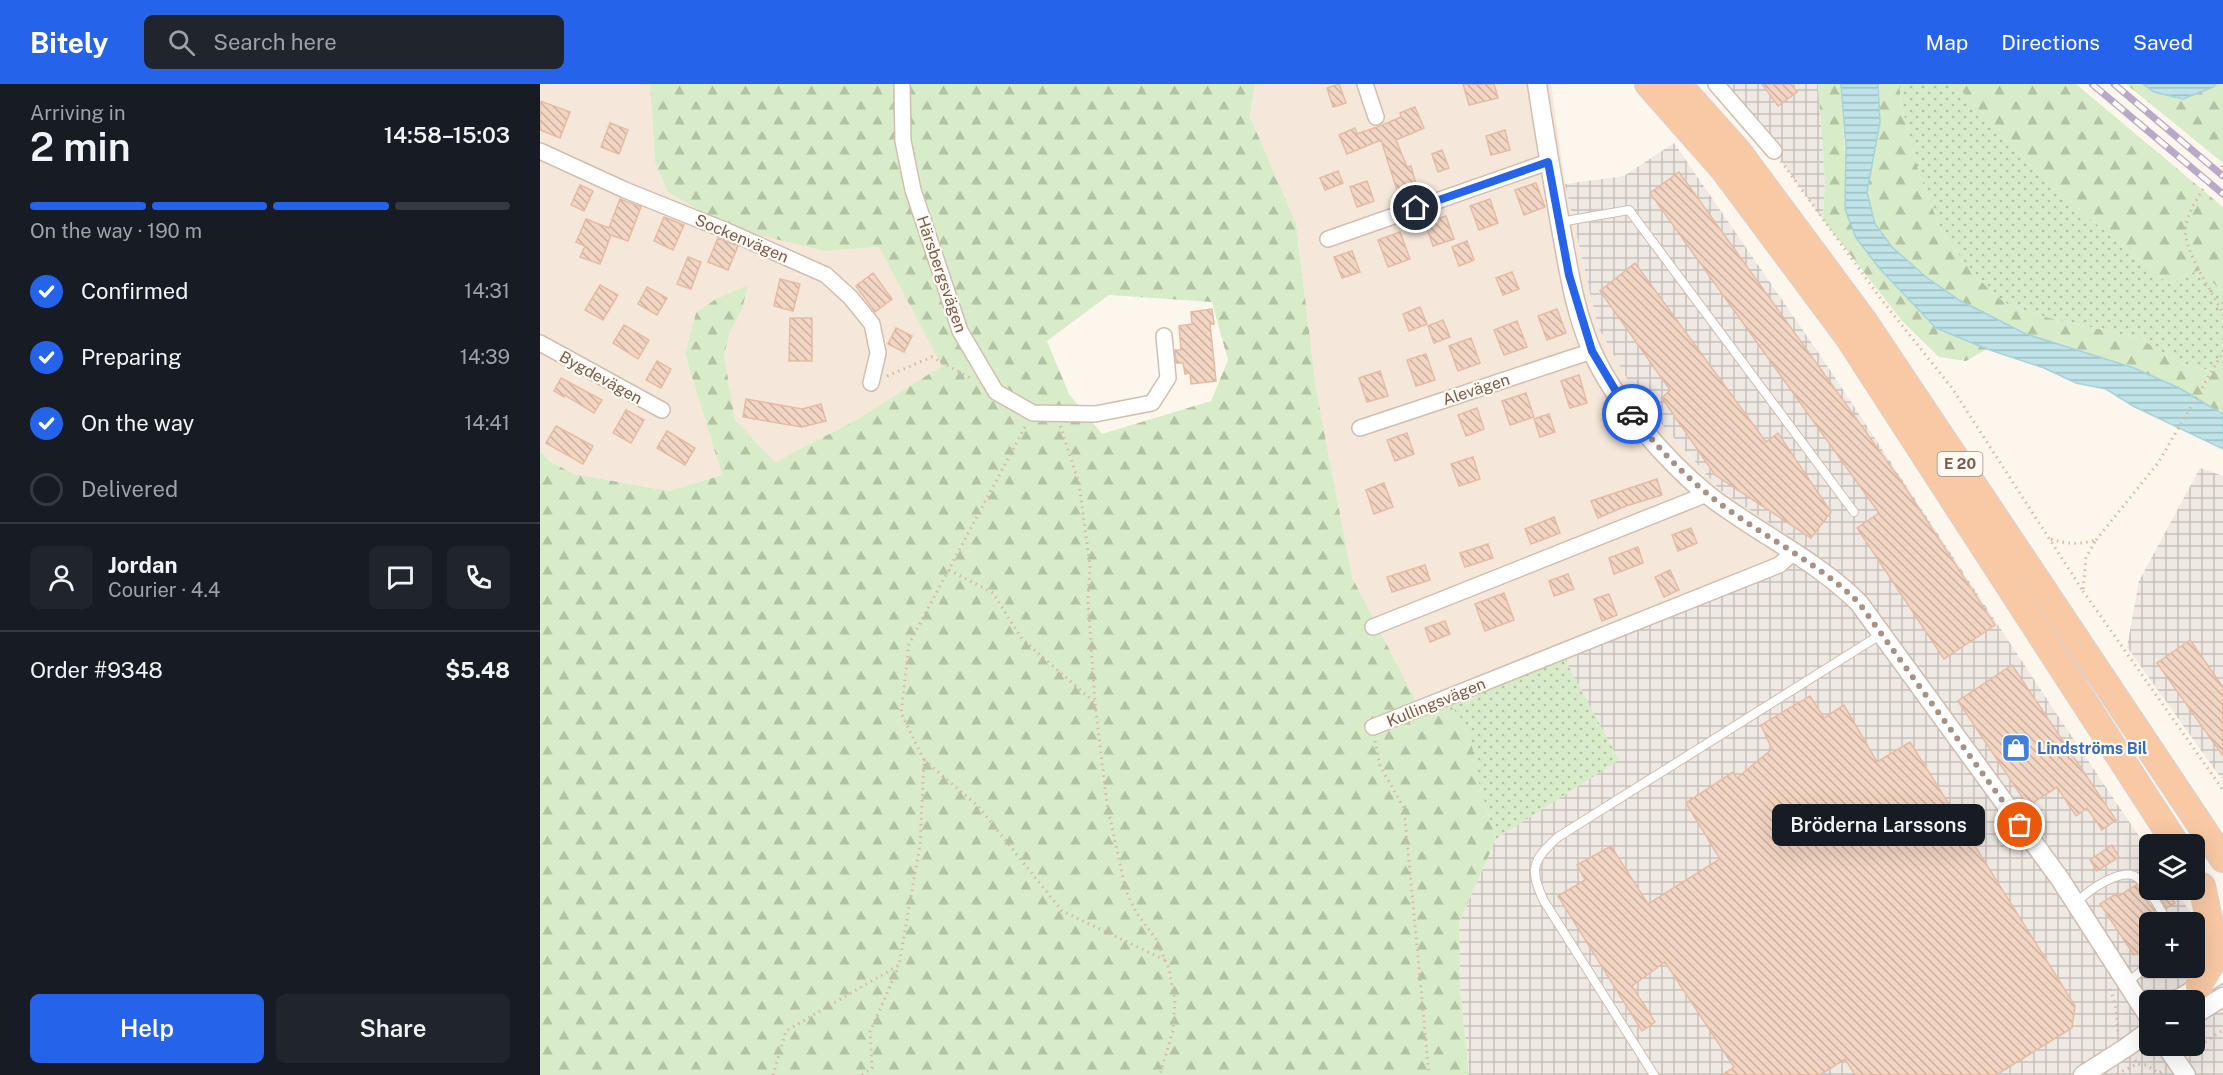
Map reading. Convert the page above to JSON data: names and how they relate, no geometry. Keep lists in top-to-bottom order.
{
  "streets": {
    "highway": ["E 20"],
    "street": [
      "Sockenvägen",
      "Härsbergsvägen",
      "Bygdevägen",
      "Alevägen",
      "Kullingsvägen"
    ]
  },
  "places": {
    "shop": ["Lindströms Bil"],
    "other": ["Bröderna Larssons"]
  },
  "page": {
    "header": "Bitely",
    "search": "Search here",
    "nav": ["Map", "Directions", "Saved"],
    "heading": ["2 min", "Arriving in", "14:58–15:03"],
    "panel": [
      "Jordan",
      "Courier · 4.4",
      "Order #9348",
      "$5.48"
    ],
    "bar": "On the way · 190 m",
    "list": [
      ["Confirmed", "14:31"],
      ["Preparing", "14:39"],
      ["On the way", "14:41"],
      "Delivered"
    ],
    "bubble": "Bröderna Larssons",
    "map_buttons": ["+", "−"],
    "buttons": ["Help", "Share"]
  }
}
